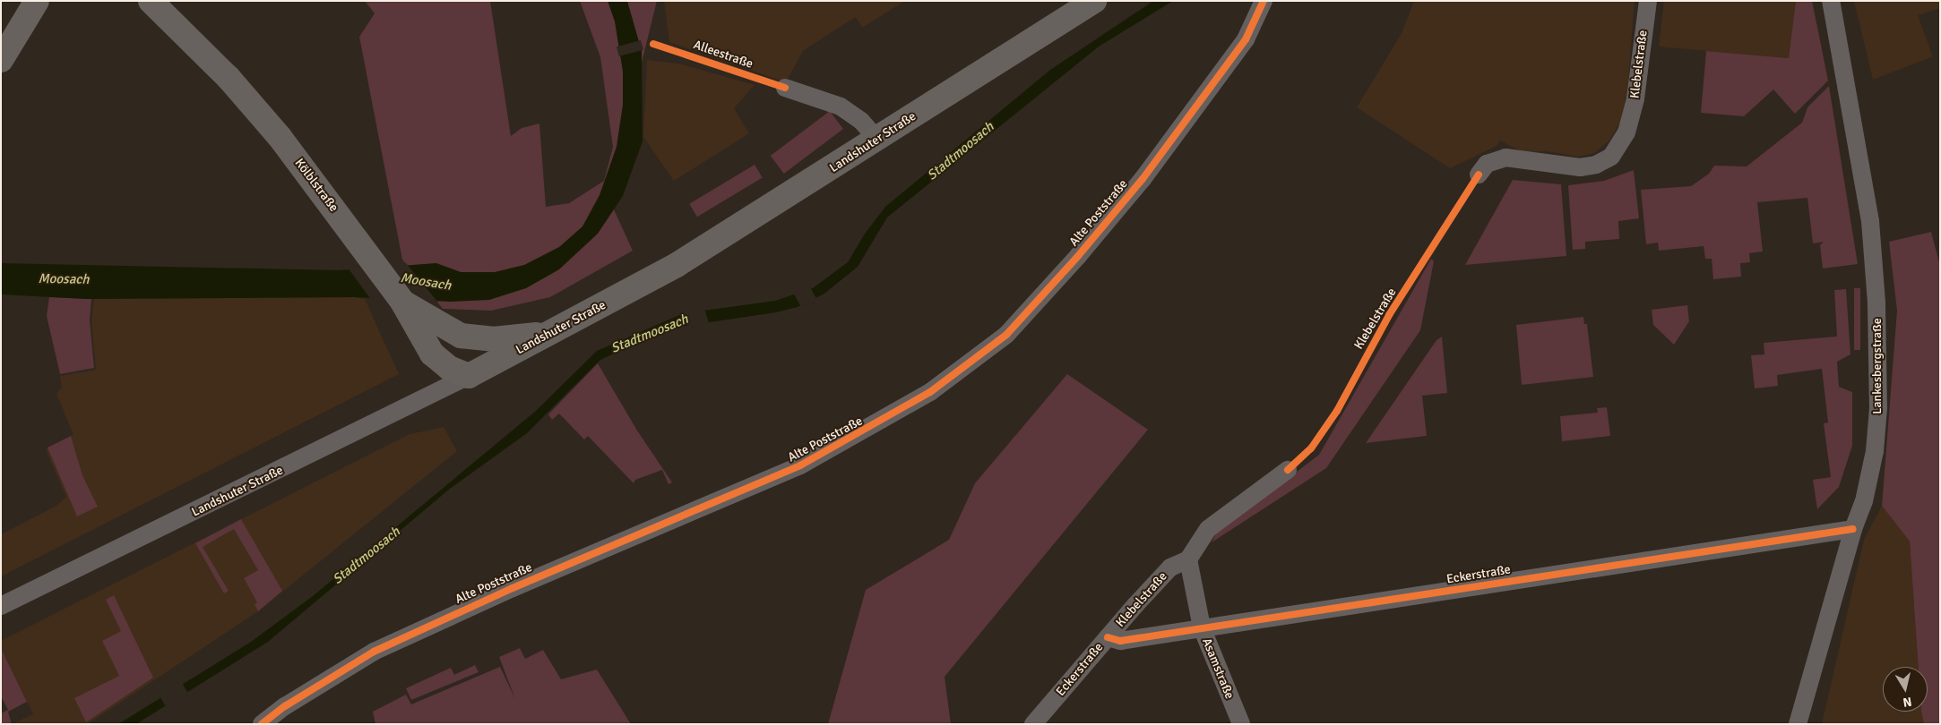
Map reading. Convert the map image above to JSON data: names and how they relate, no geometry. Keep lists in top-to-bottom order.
{
  "streets": {
    "main road": ["Landshuter Straße", "Kölblstraße"],
    "street": [
      "Klebelstraße",
      "Alte Poststraße",
      "Lankesbergstraße",
      "Eckerstraße",
      "Asamstraße"
    ],
    "cycle path": ["Alleestraße"]
  },
  "crossings": [
    ["Klebelstraße", "Eckerstraße"],
    ["Klebelstraße", "Asamstraße"],
    ["Landshuter Straße", "Kölblstraße"],
    ["Lankesbergstraße", "Eckerstraße"],
    ["Eckerstraße", "Asamstraße"]
  ],
  "water": ["Stadtmoosach", "Moosach"],
  "north": "bottom"
}
